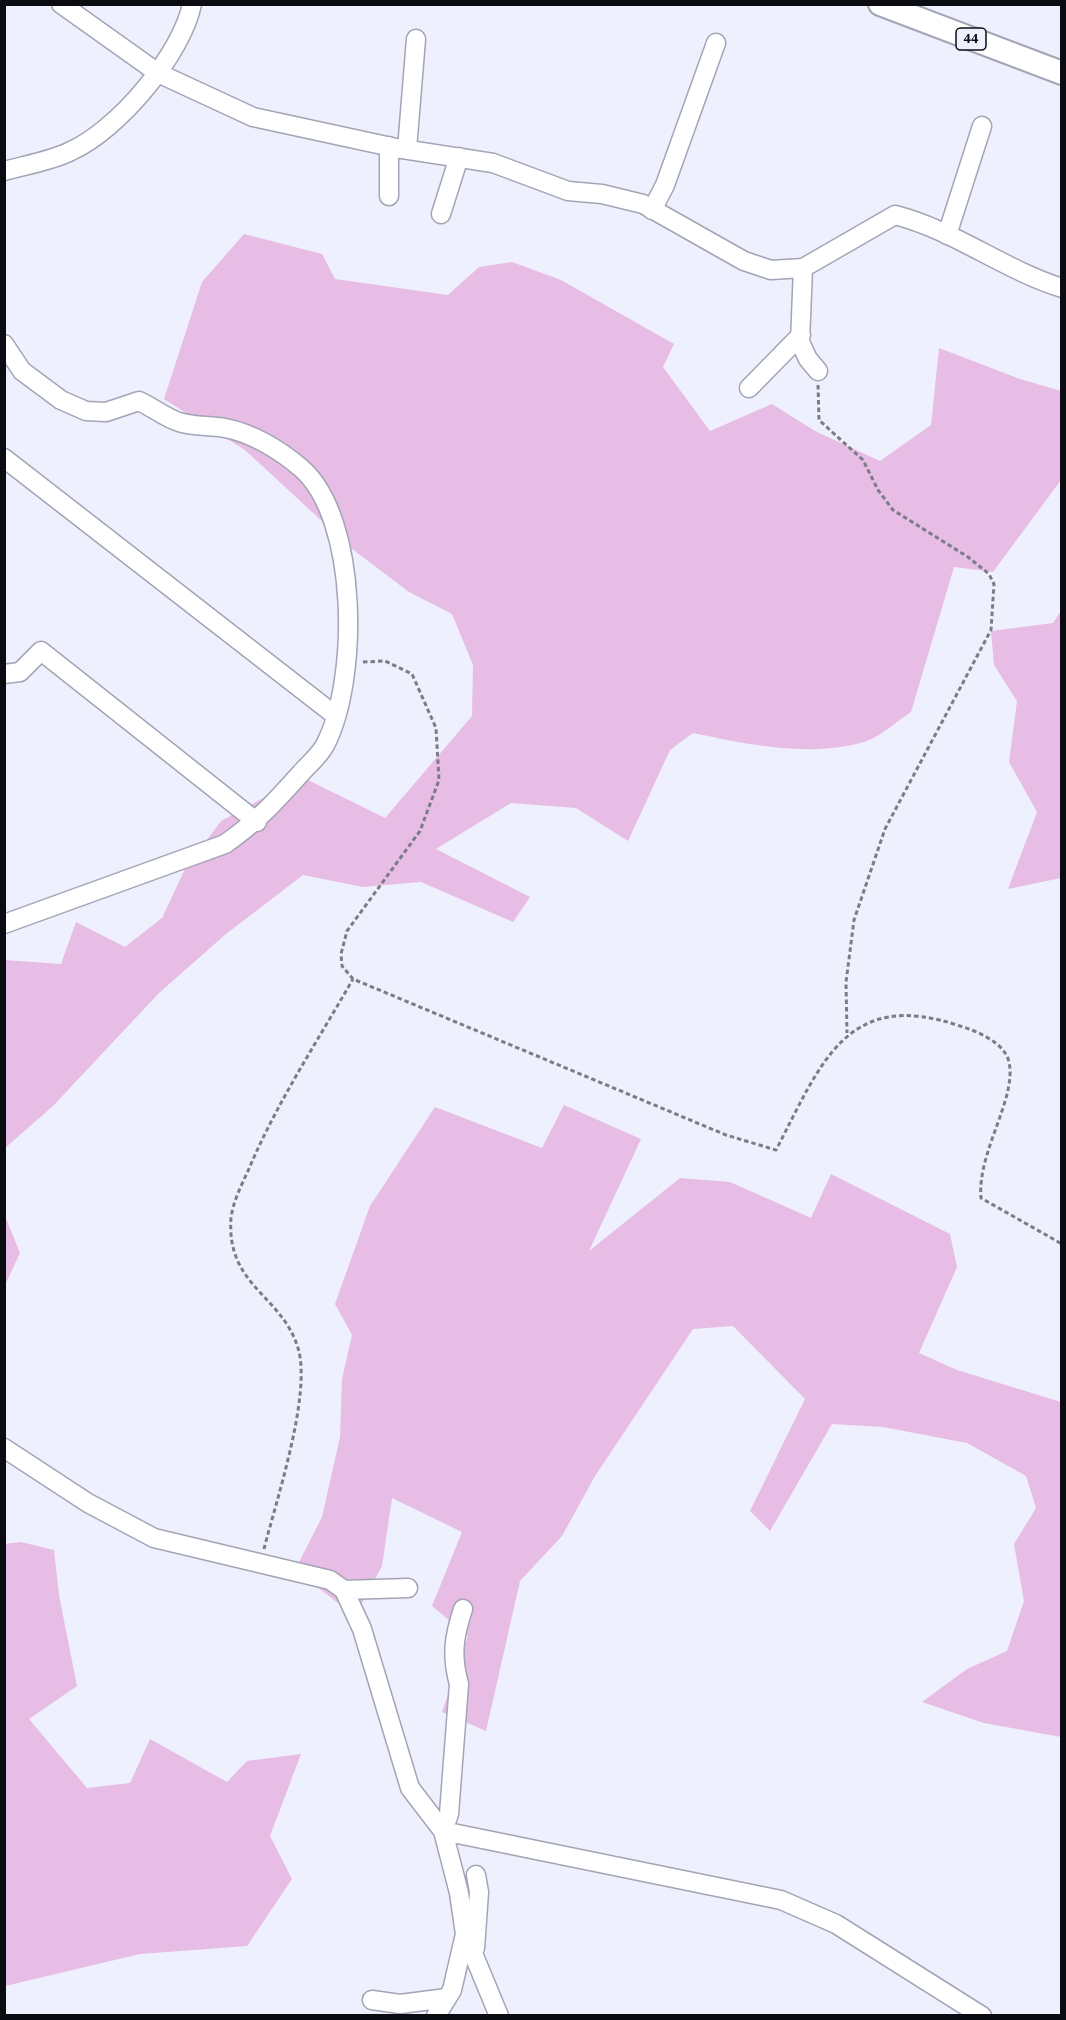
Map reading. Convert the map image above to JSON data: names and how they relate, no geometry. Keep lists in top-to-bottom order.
{
  "streets": {
    "main road": ["44"]
  }
}
